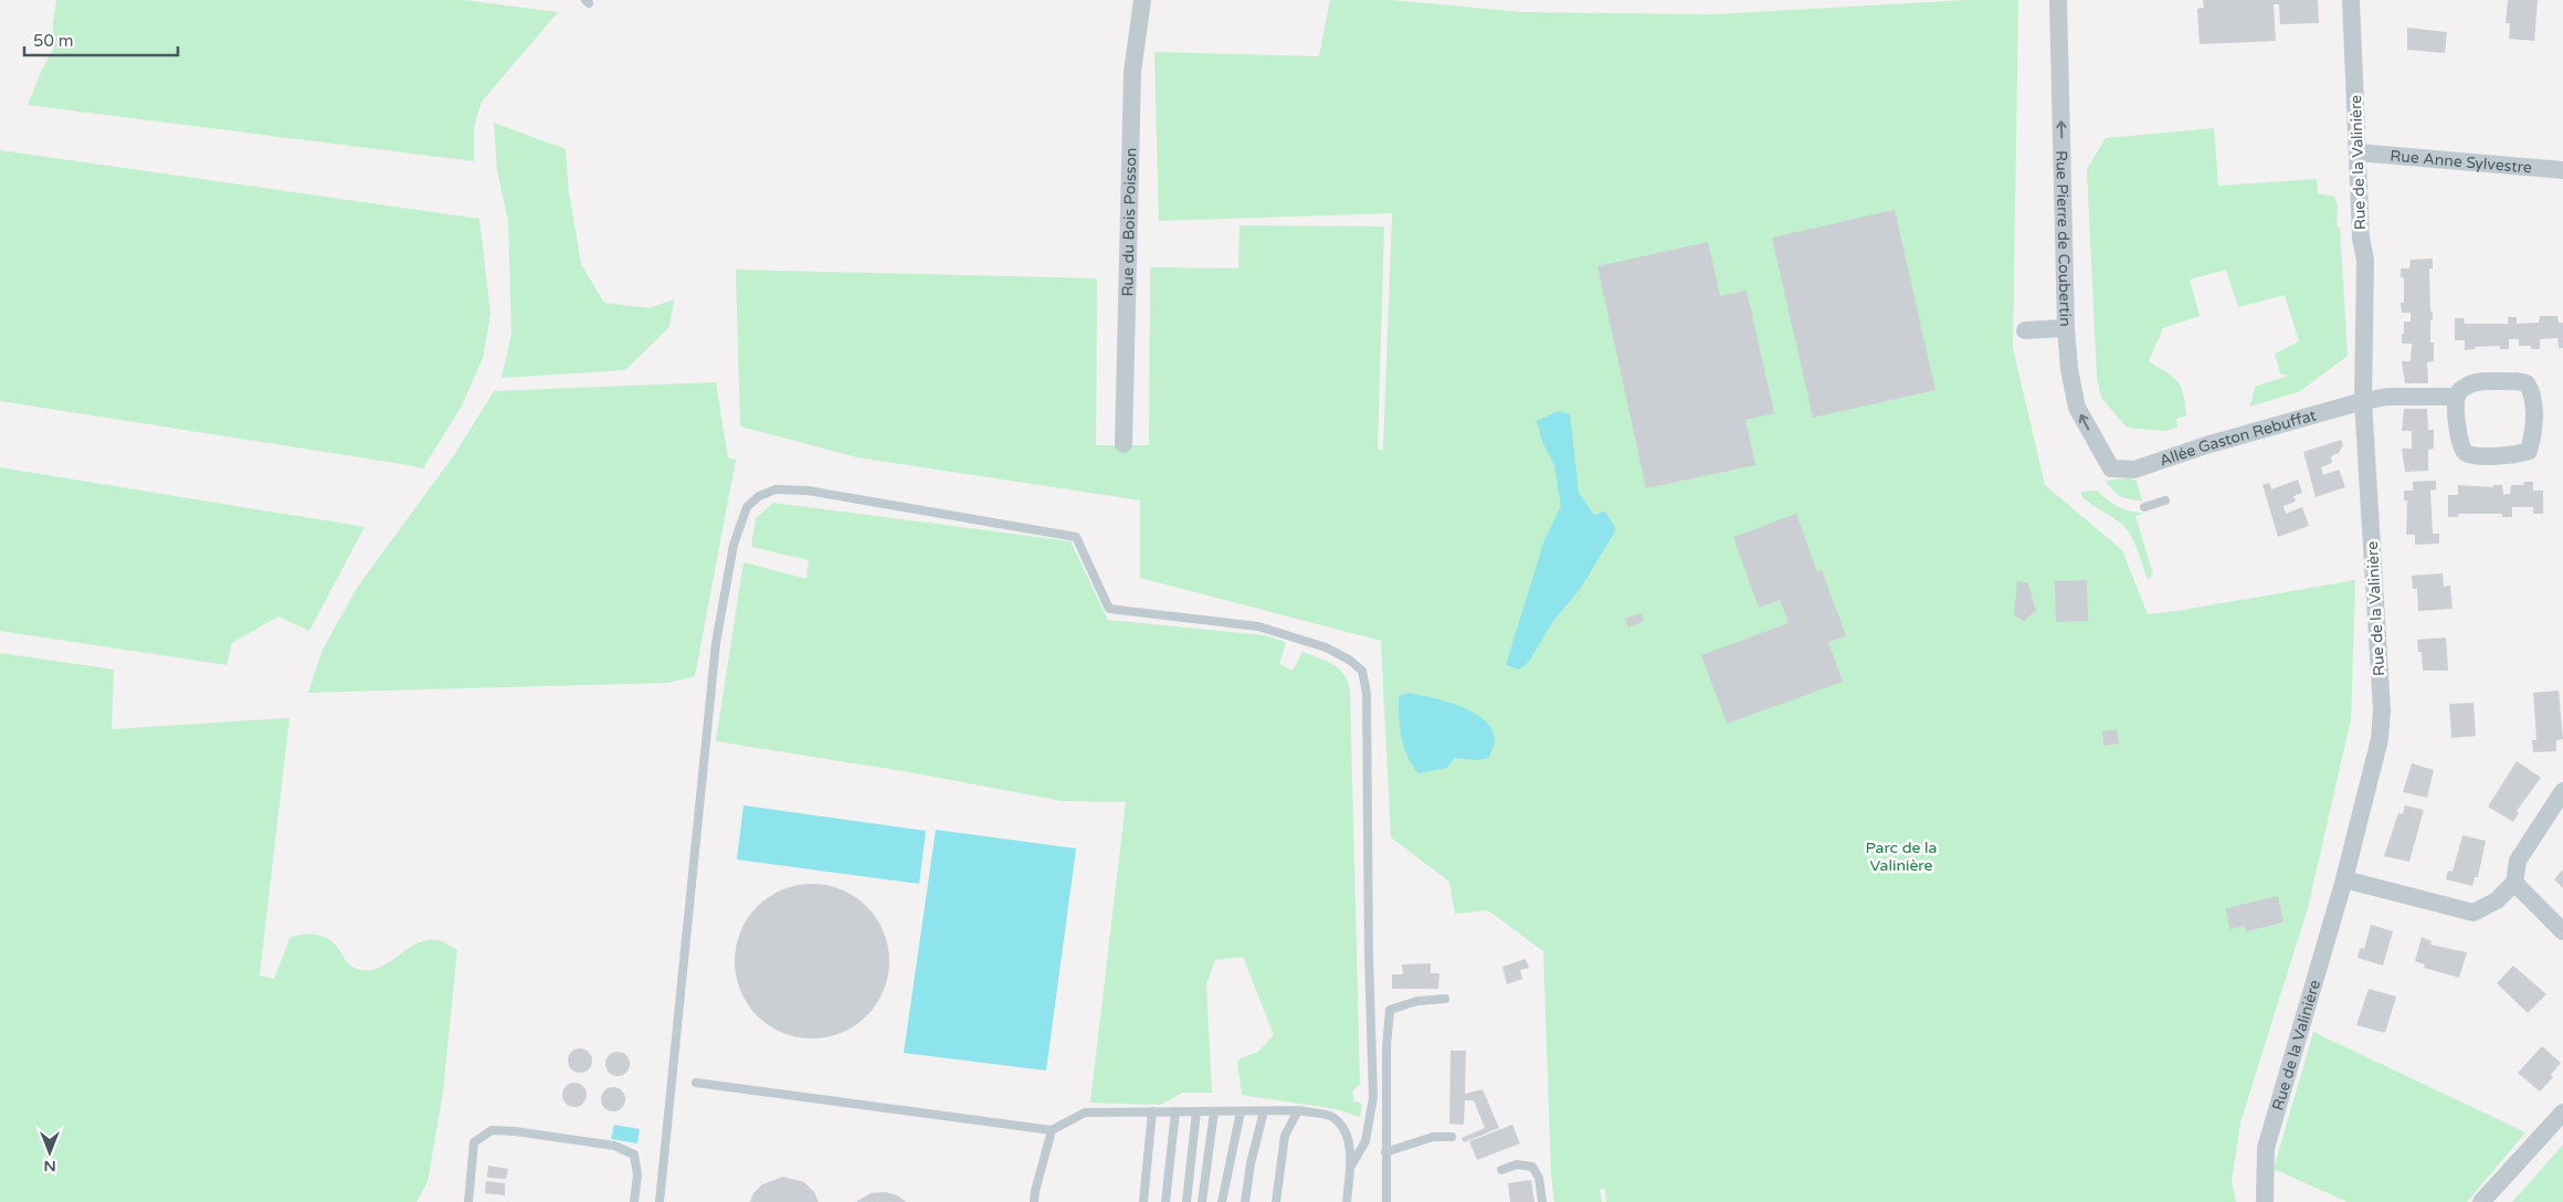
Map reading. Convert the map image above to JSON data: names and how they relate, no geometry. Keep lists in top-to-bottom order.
{
  "streets": {
    "street": [
      "Rue Anne Sylvestre",
      "Rue de la Valinière",
      "Rue du Bois Poisson",
      "Rue Pierre de Coubertin",
      "Allée Gaston Rebuffat"
    ]
  },
  "crossings": [
    ["Rue Anne Sylvestre", "Rue de la Valinière"],
    ["Rue de la Valinière", "Allée Gaston Rebuffat"],
    ["Rue Pierre de Coubertin", "Allée Gaston Rebuffat"]
  ],
  "one_way": ["Rue Pierre de Coubertin"],
  "parks": ["Parc de la Valinière"],
  "scale_bar": "50 m",
  "north": "bottom"
}
